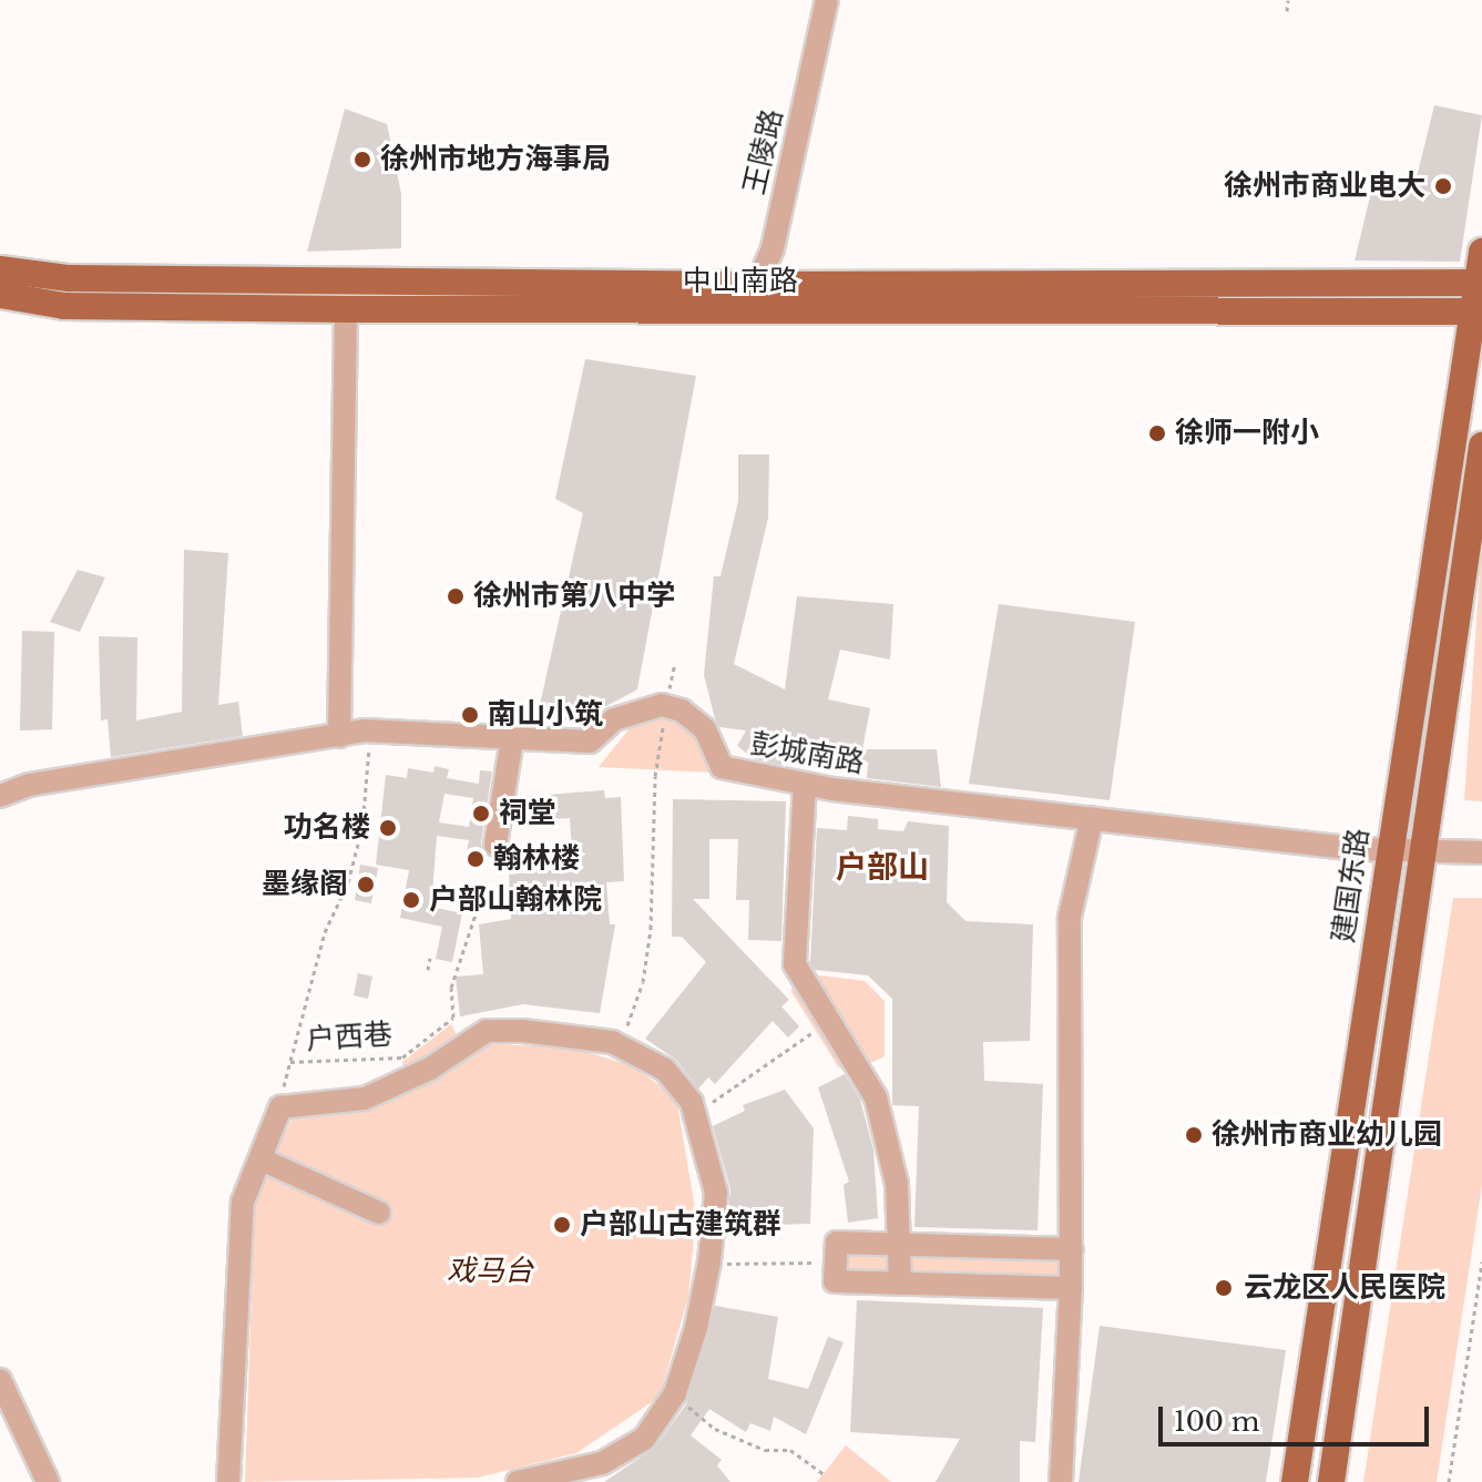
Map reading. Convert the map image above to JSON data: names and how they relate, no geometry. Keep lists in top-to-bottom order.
{
  "streets": {
    "main road": ["中山南路", "建国东路"],
    "street": ["王陵路", "彭城南路"],
    "path": ["户西巷"]
  },
  "crossings": [
    ["王陵路", "中山南路"],
    ["中山南路", "建国东路"],
    ["彭城南路", "建国东路"]
  ],
  "districts": ["户部山"],
  "parks": ["戏马台"],
  "places": [
    "徐州市地方海事局",
    "徐州市商业电大",
    "徐师一附小",
    "徐州市第八中学",
    "南山小筑",
    "祠堂",
    "功名楼",
    "翰林楼",
    "墨缘阁",
    "户部山翰林院",
    "徐州市商业幼儿园",
    "户部山古建筑群",
    "云龙区人民医院"
  ],
  "scale_bar": "100 m"
}
